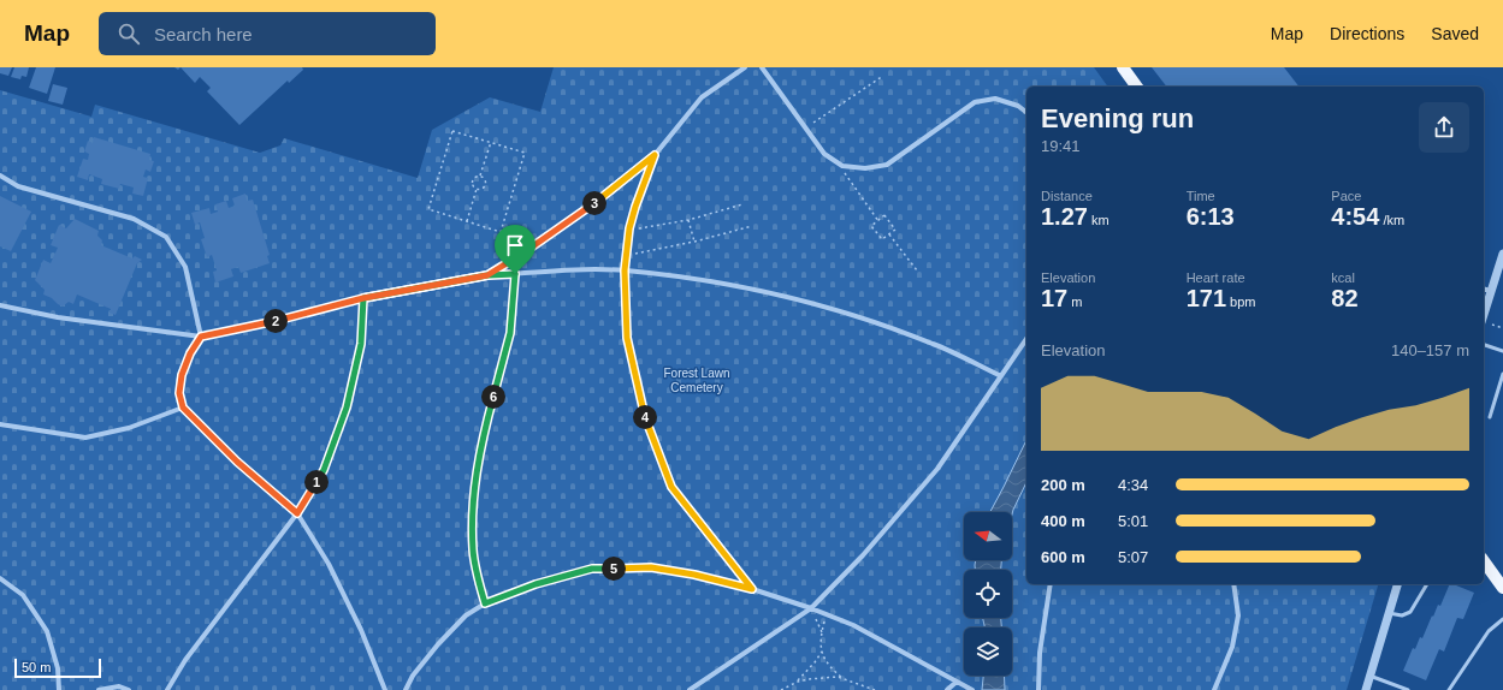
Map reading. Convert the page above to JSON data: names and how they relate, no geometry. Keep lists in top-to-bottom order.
{
  "parks": ["Forest Lawn Cemetery"],
  "scale_bar": "50 m",
  "north": "left",
  "page": {
    "header": "Map",
    "search": "Search here",
    "nav": ["Map", "Directions", "Saved"],
    "heading": ["Evening run", "19:41"],
    "stats": [
      ["Distance", "1.27 km"],
      ["Time", "6:13"],
      ["Pace", "4:54 /km"],
      ["Elevation", "17 m"],
      ["Heart rate", "171 bpm"],
      ["kcal", "82"]
    ],
    "pins": [
      "3",
      "2",
      "6",
      "4",
      "1",
      "5"
    ],
    "chart": ["Elevation", "140–157 m"],
    "list": [
      {
        "name": "200 m",
        "note": "4:34"
      },
      {
        "name": "400 m",
        "note": "5:01"
      },
      {
        "name": "600 m",
        "note": "5:07"
      }
    ],
    "scale": "50 m"
  }
}
